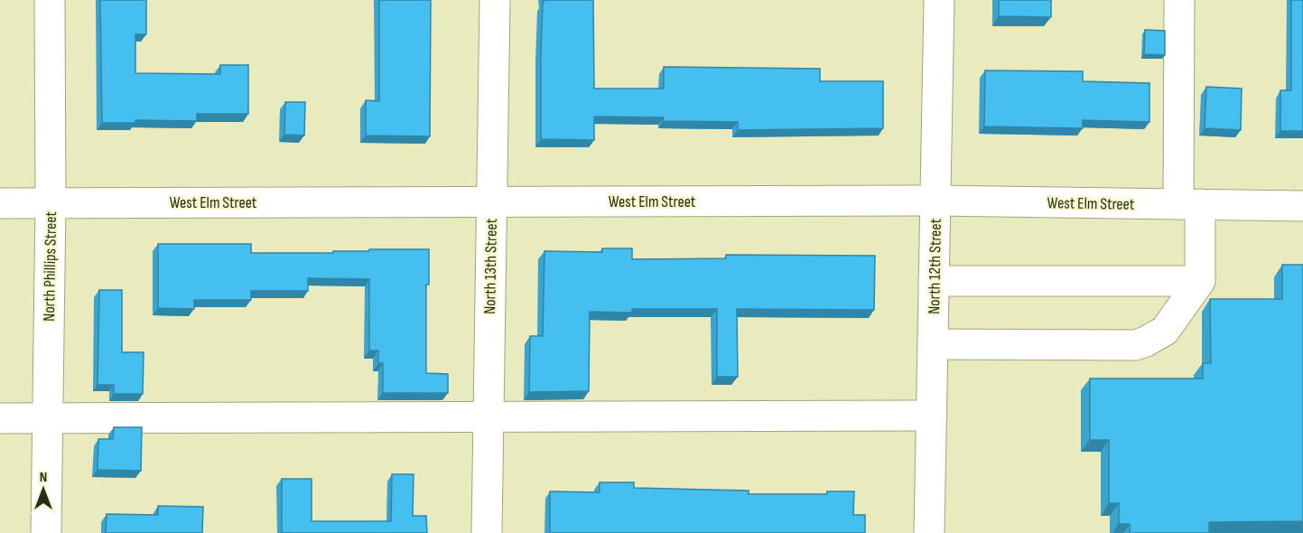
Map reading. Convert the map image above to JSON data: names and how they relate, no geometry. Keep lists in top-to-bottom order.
{
  "streets": {
    "street": [
      "West Elm Street",
      "North Phillips Street",
      "North 13th Street",
      "North 12th Street"
    ]
  },
  "crossings": [
    ["West Elm Street", "North Phillips Street"],
    ["West Elm Street", "North 13th Street"],
    ["West Elm Street", "North 12th Street"]
  ],
  "north": "top"
}
